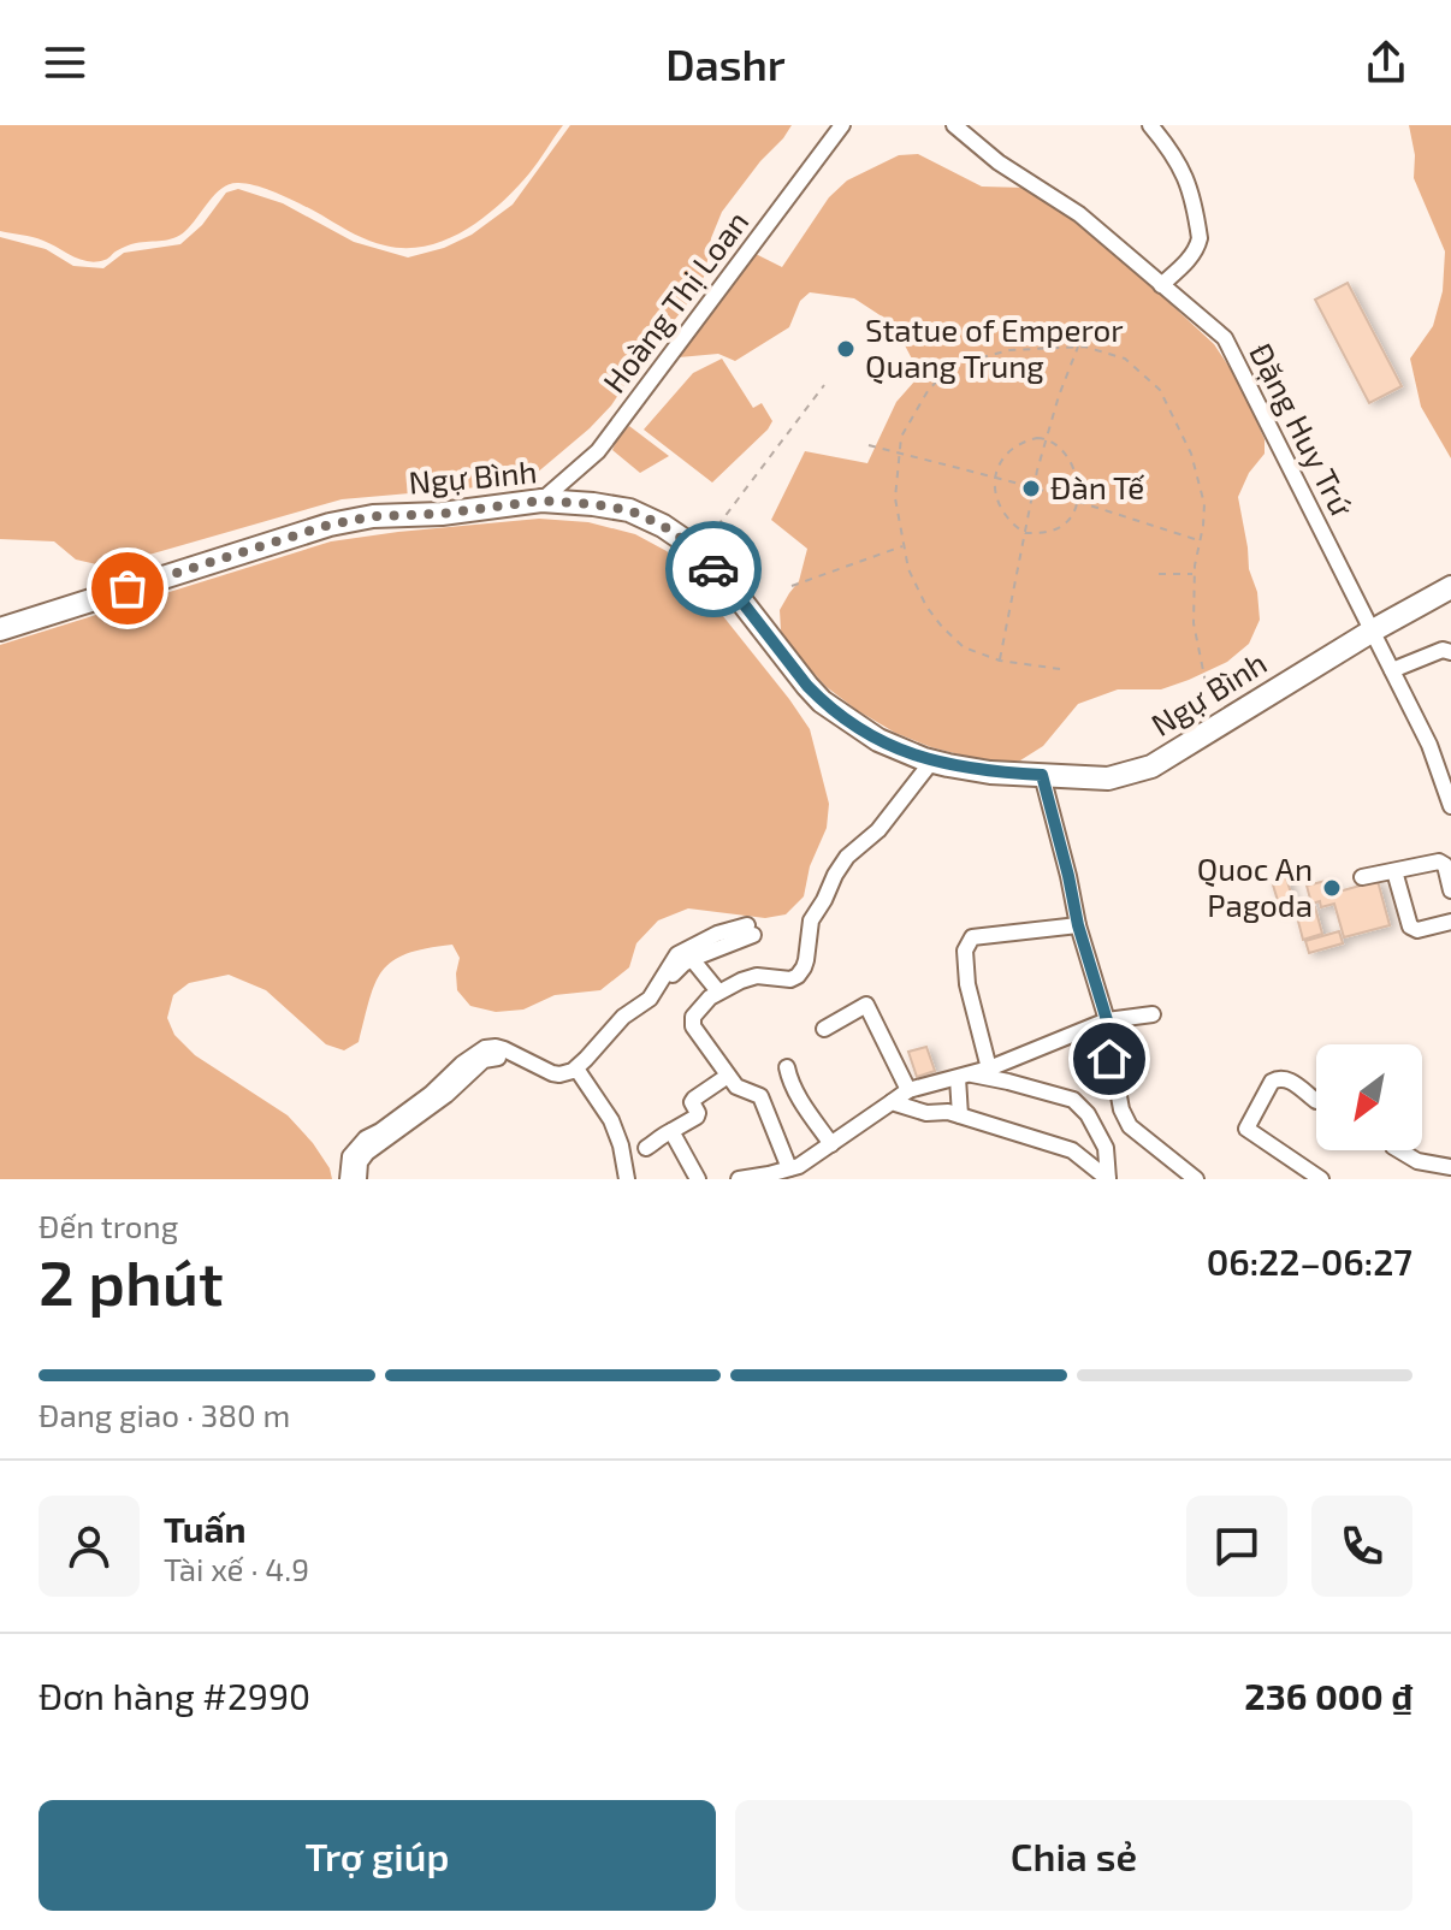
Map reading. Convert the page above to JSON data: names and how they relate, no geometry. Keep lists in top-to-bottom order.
{
  "streets": {
    "highway": ["Ngự Bình"],
    "street": ["Hoàng Thị Loan", "Đặng Huy Trứ"]
  },
  "crossings": [
    ["Hoàng Thị Loan", "Ngự Bình"],
    ["Đặng Huy Trứ", "Ngự Bình"]
  ],
  "places": ["Statue of Emperor Quang Trung", "Đàn Tế", "Quoc An Pagoda"],
  "north": "bottom left",
  "page": {
    "header": "Dashr",
    "heading": ["2 phút", "Đến trong", "06:22–06:27"],
    "panel": [
      "Tuấn",
      "Tài xế · 4.9",
      "Đơn hàng #2990",
      "236 000 ₫"
    ],
    "bar": "Đang giao · 380 m",
    "buttons": ["Trợ giúp", "Chia sẻ"]
  }
}
